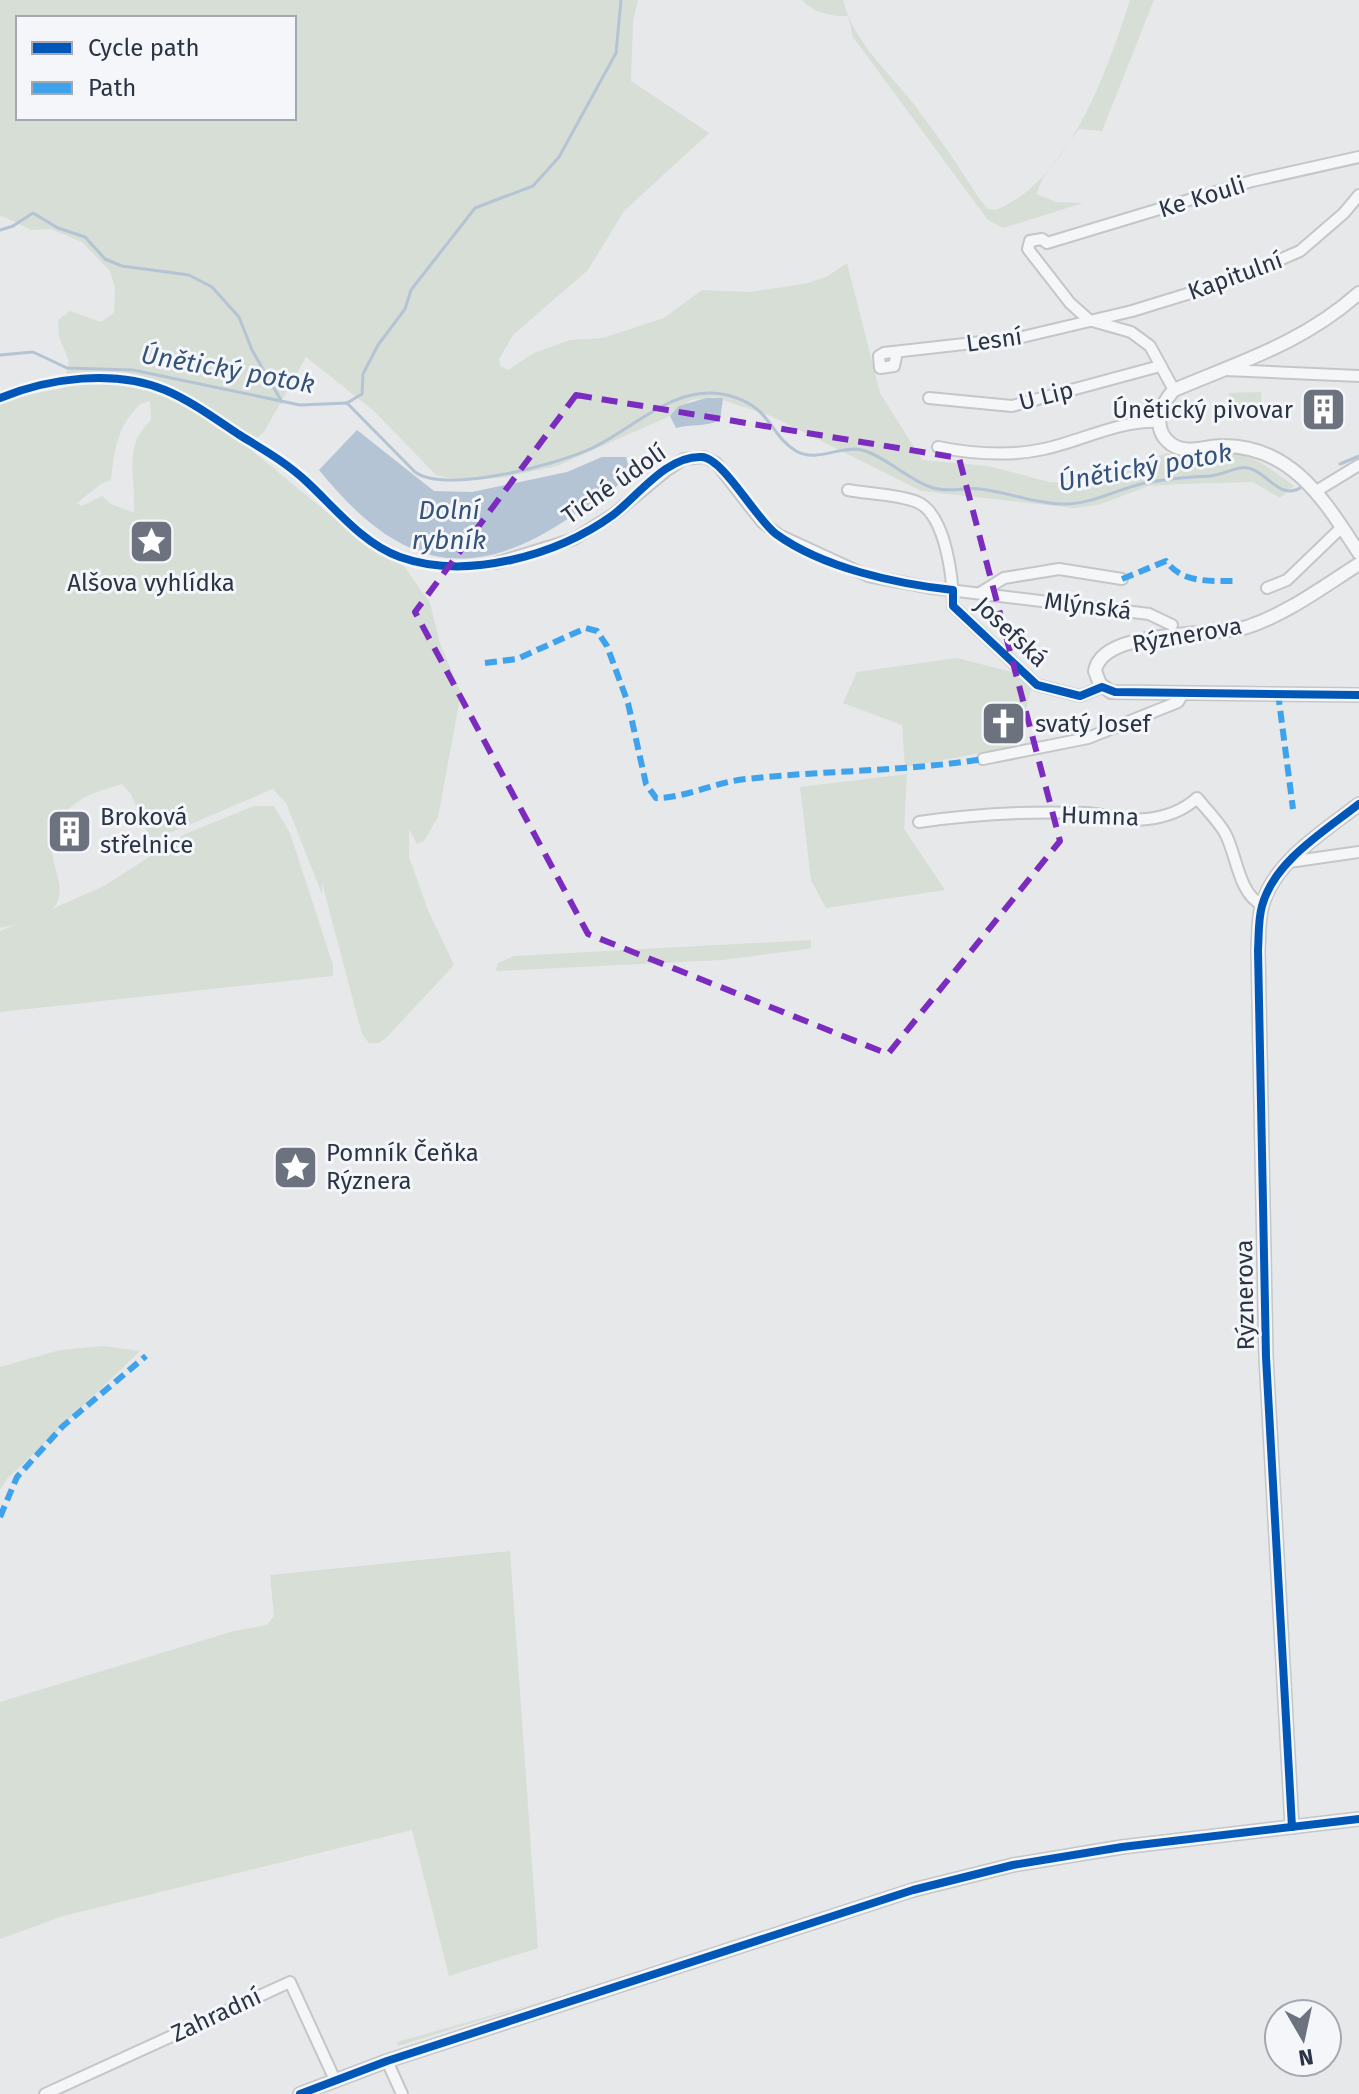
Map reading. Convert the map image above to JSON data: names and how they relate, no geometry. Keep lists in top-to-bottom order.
{
  "streets": {
    "street": [
      "Ke Kouli",
      "Kapitulní",
      "Lesní",
      "U Lip",
      "Tiché údolí",
      "Mlýnská",
      "Josefská",
      "Rýznerova",
      "Humna",
      "Zahradní"
    ]
  },
  "crossings": [
    ["Ke Kouli", "Kapitulní"],
    ["Ke Kouli", "Lesní"],
    ["Kapitulní", "Lesní"],
    ["Tiché údolí", "Mlýnská"],
    ["Tiché údolí", "Josefská"],
    ["Mlýnská", "Josefská"],
    ["Josefská", "Rýznerova"],
    ["Rýznerova", "Humna"]
  ],
  "water": ["Únětický potok", "Dolní rybník"],
  "places": {
    "building": ["Únětický pivovar", "Broková střelnice"],
    "place": ["Alšova vyhlídka", "Pomník Čeňka Rýznera"],
    "church": ["svatý Josef"]
  },
  "legend": ["Cycle path", "Path"],
  "north": "bottom"
}
